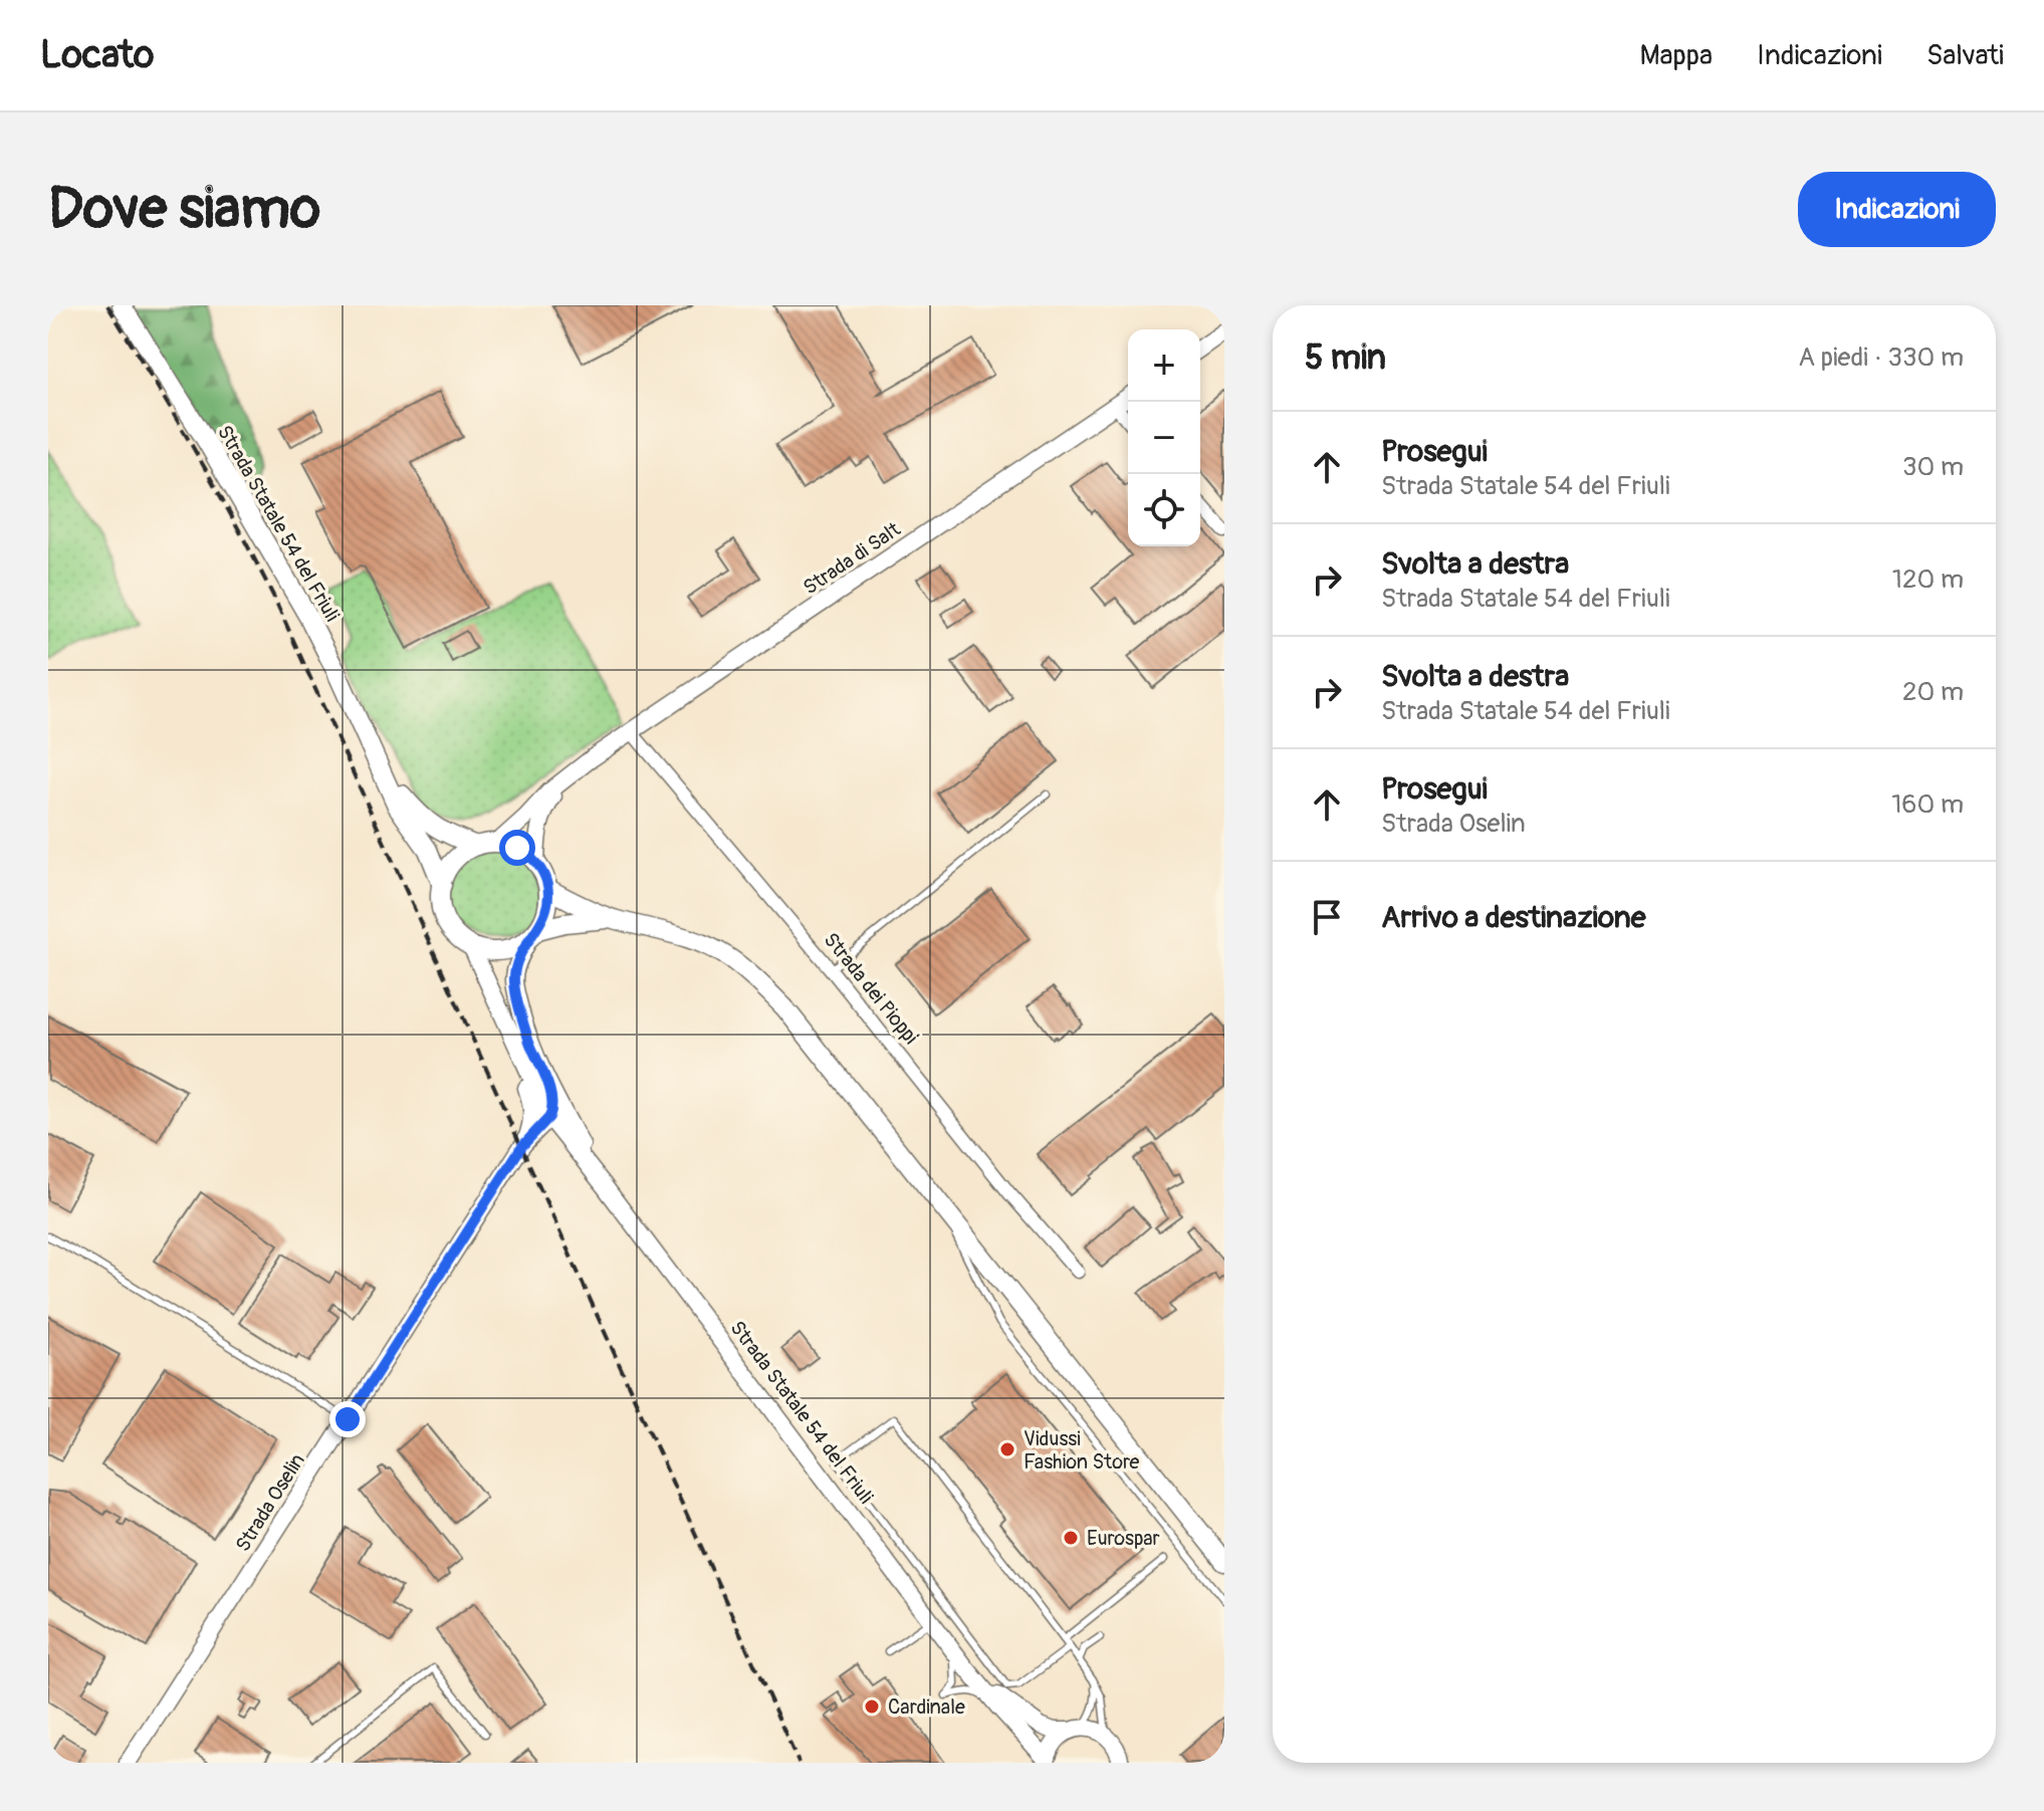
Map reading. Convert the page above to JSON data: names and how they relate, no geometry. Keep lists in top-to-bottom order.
{
  "streets": {
    "main road": ["Strada Statale 54 del Friuli"],
    "street": ["Strada di Salt", "Strada dei Pioppi", "Strada Oselin"]
  },
  "crossings": [
    ["Strada Statale 54 del Friuli", "Strada Oselin"],
    ["Strada di Salt", "Strada dei Pioppi"]
  ],
  "places": ["Vidussi Fashion Store", "Eurospar", "Cardinale"],
  "page": {
    "header": "Locato",
    "nav": ["Mappa", "Indicazioni", "Salvati"],
    "buttons": "Indicazioni",
    "title": "Dove siamo",
    "heading": ["5 min", "A piedi · 330 m"],
    "map_buttons": ["+", "−"],
    "list": [
      ["Prosegui", "Strada Statale 54 del Friuli", "30 m"],
      ["Svolta a destra", "Strada Statale 54 del Friuli", "120 m"],
      ["Svolta a destra", "Strada Statale 54 del Friuli", "20 m"],
      ["Prosegui", "Strada Oselin", "160 m"],
      "Arrivo a destinazione"
    ]
  }
}
